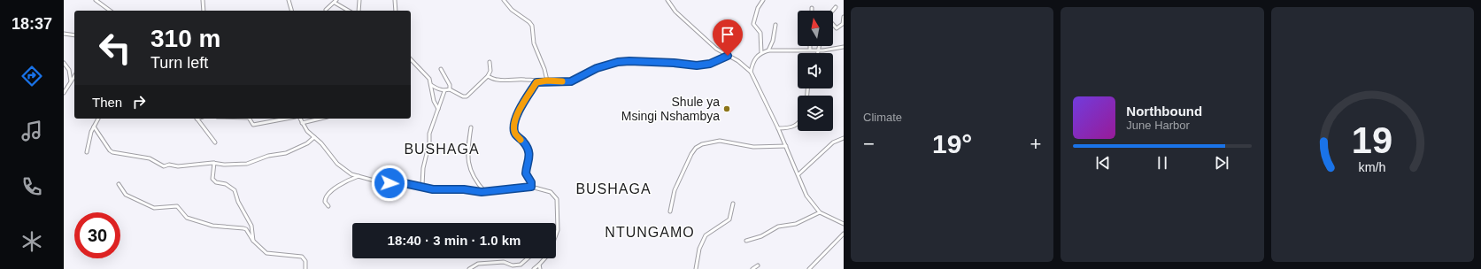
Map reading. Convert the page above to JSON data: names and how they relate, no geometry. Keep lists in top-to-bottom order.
{
  "districts": ["BUSHAGA", "BUSHAGA", "NTUNGAMO"],
  "places": ["Shule ya Msingi Nshambya"],
  "north": "top",
  "page": {
    "tabs": "18:37",
    "tile": "Climate",
    "turn": ["310 m", "Turn left"],
    "then": "Then",
    "song": ["Northbound", "June Harbor"],
    "heat": ["−", "19°", "+"],
    "limit": "30",
    "trip": "18:40 · 3 min · 1.0 km",
    "gauge": ["19", "km/h"]
  }
}
